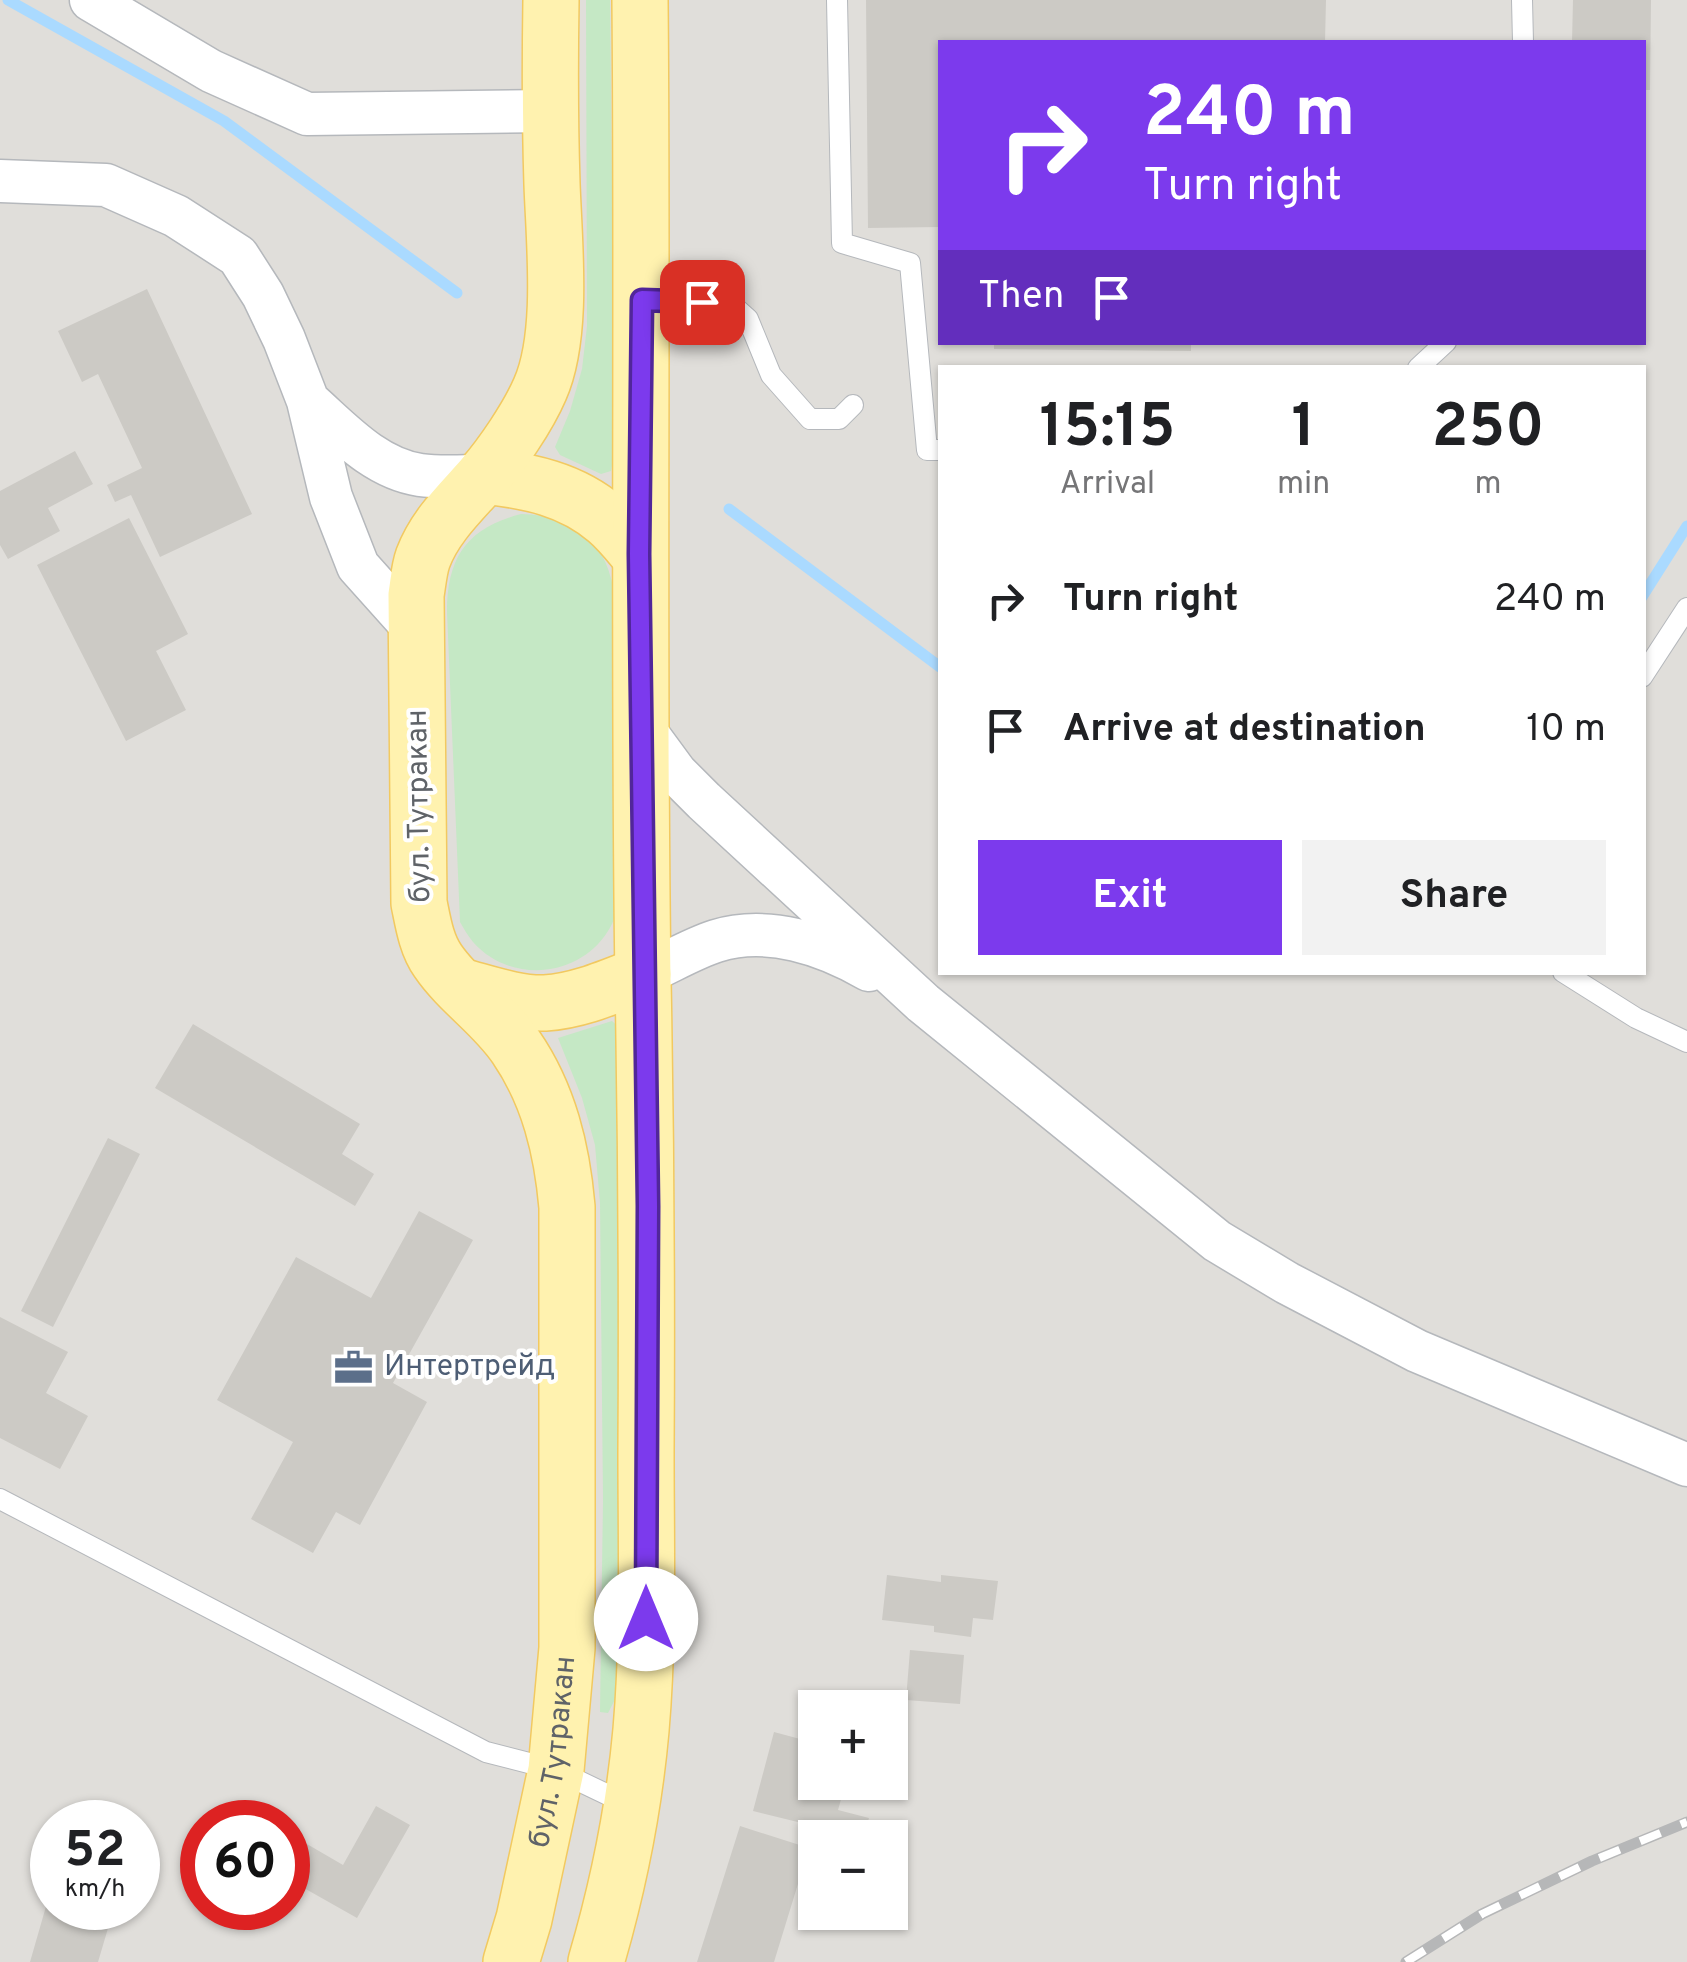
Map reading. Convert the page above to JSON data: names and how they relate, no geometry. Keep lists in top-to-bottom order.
{
  "streets": {
    "main road": ["бул. Тутракан"]
  },
  "places": {
    "office": ["Интертрейд"]
  },
  "page": {
    "turn": ["240 m", "Turn right"],
    "then": "Then",
    "eta": [
      "15:15",
      "Arrival",
      "1",
      "min",
      "250",
      "m"
    ],
    "list": [
      {
        "name": "Turn right",
        "value": "240 m"
      },
      {
        "name": "Arrive at destination",
        "value": "10 m"
      }
    ],
    "buttons": ["Exit", "Share"],
    "map_buttons": ["+", "−"],
    "speed": "52 km/h",
    "limit": "60"
  }
}
